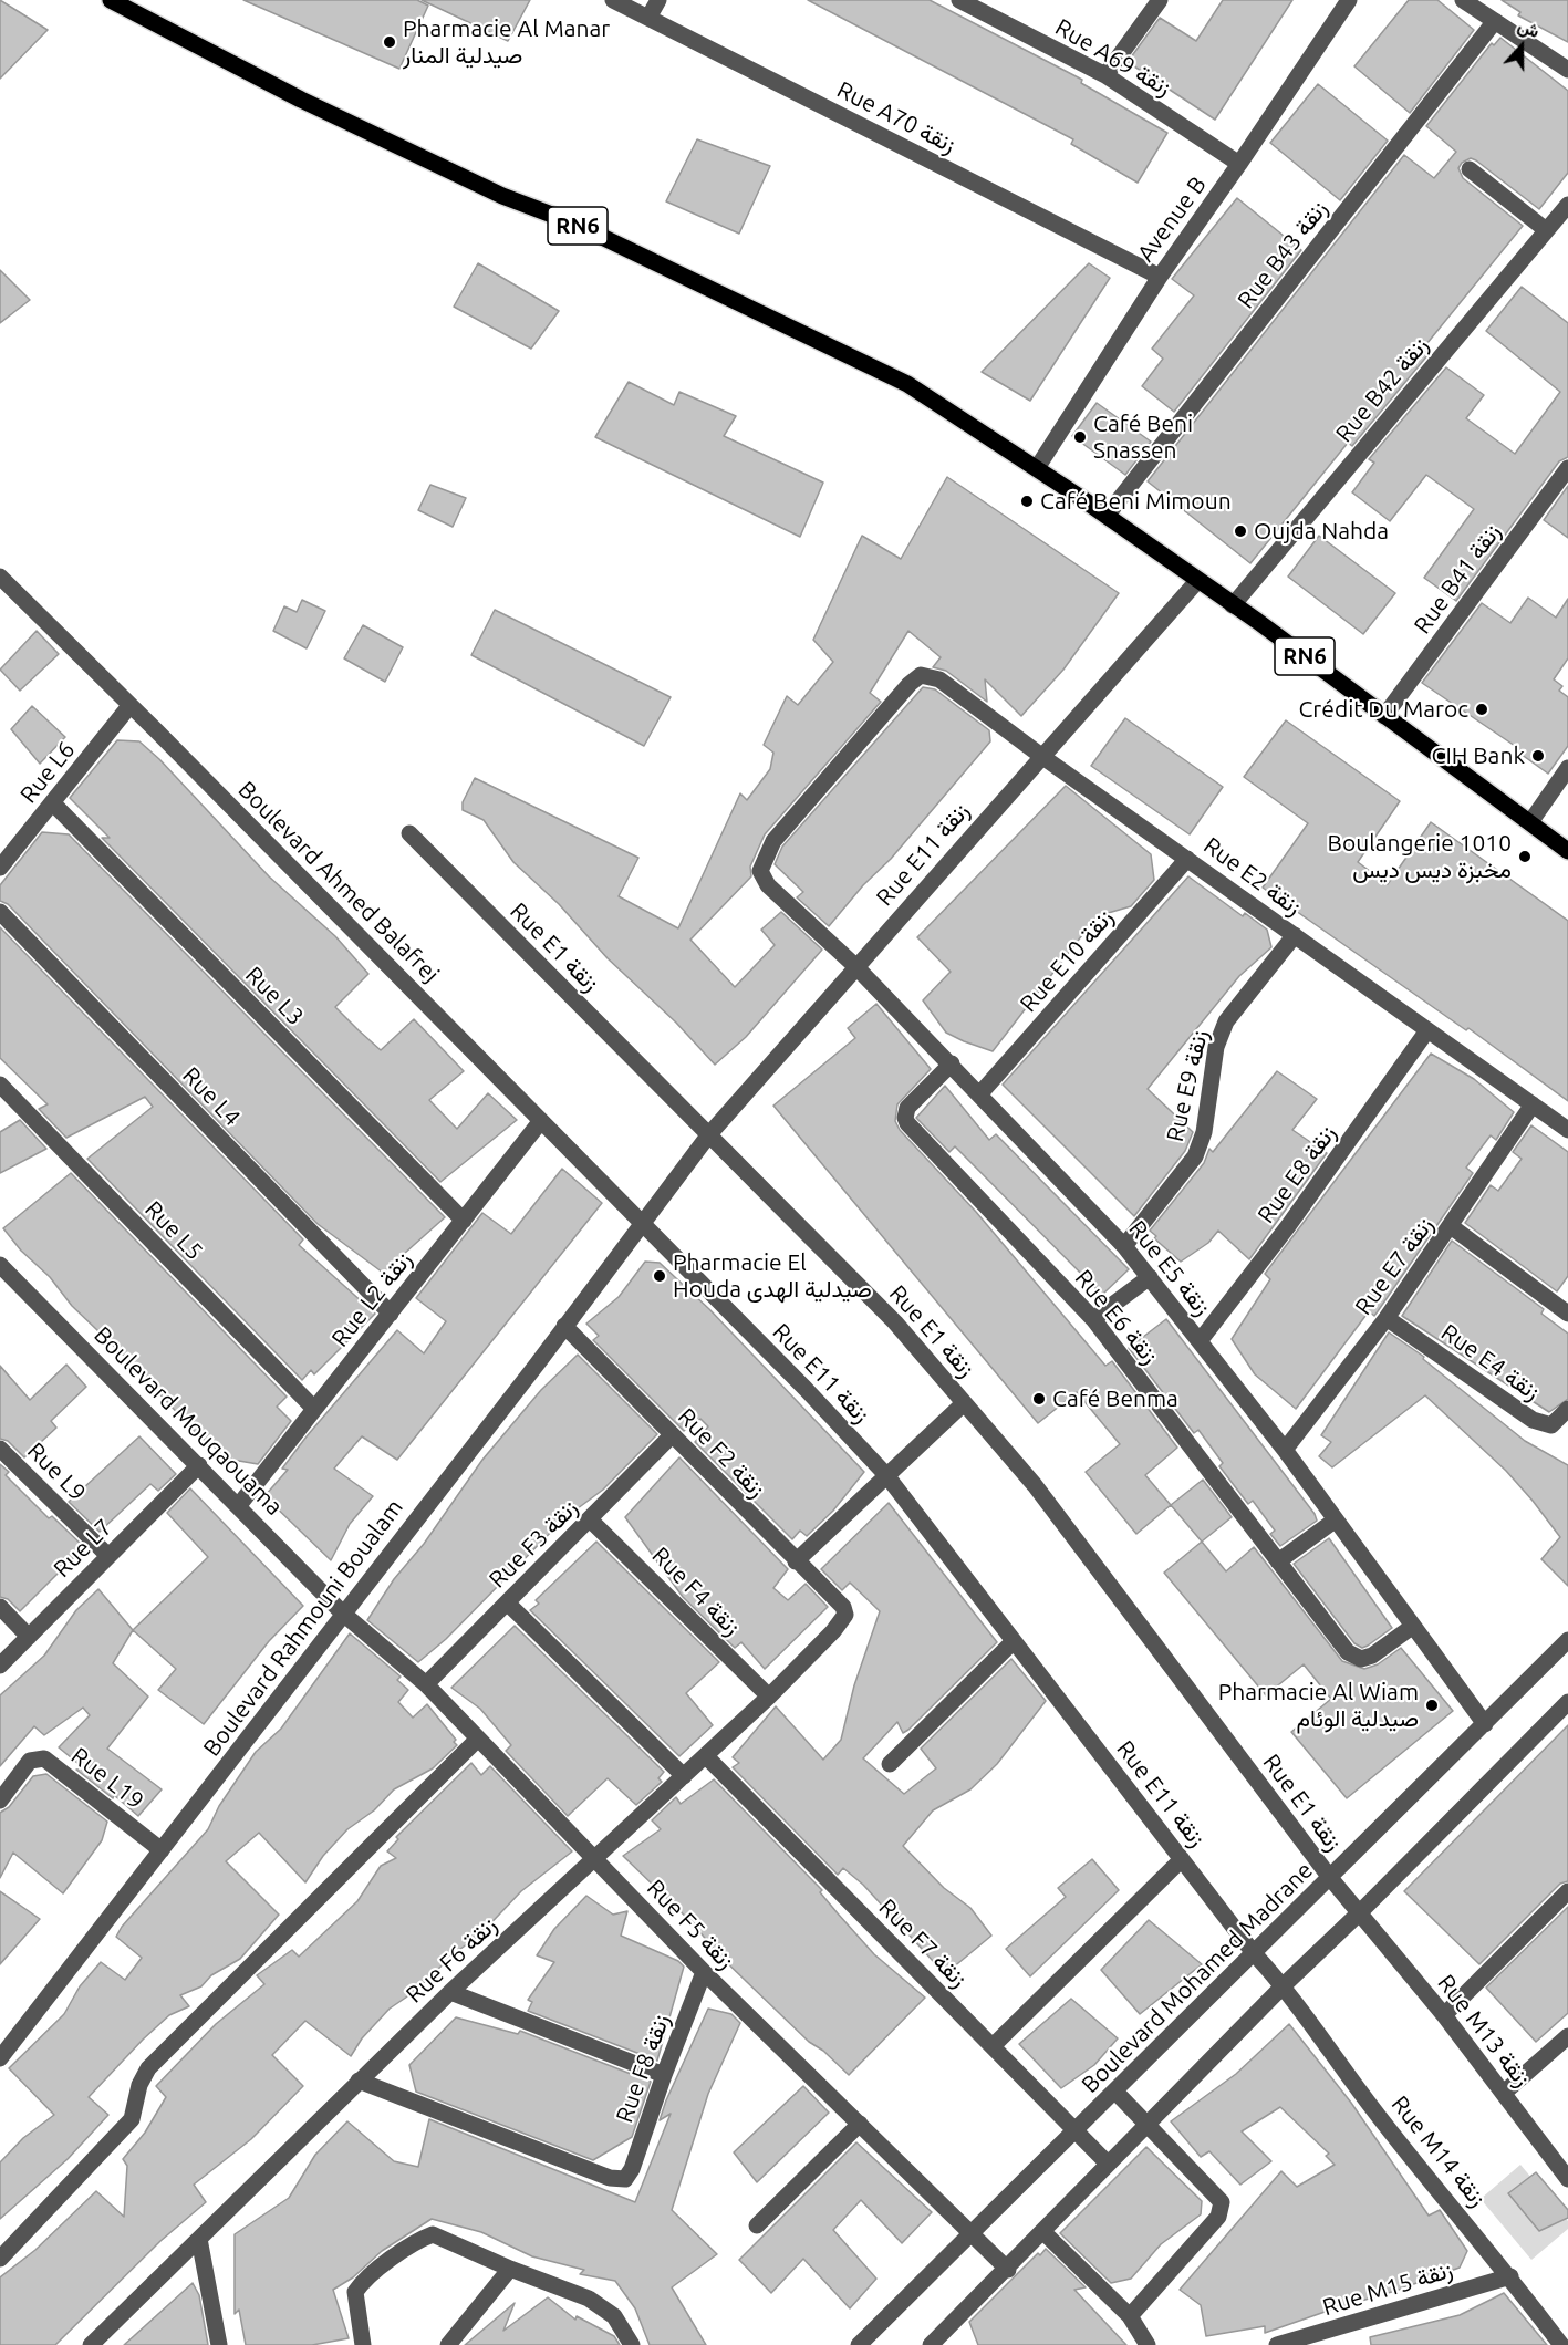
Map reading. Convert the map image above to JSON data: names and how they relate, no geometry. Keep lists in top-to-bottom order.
{
  "streets": {
    "main road": ["RN6"],
    "street": [
      "Rue A69 زنقة",
      "Rue A70 زنقة",
      "Avenue B",
      "Rue B43 زنقة",
      "Rue B42 زنقة",
      "Rue B41 زنقة",
      "Rue L6",
      "Rue E11 زنقة",
      "Rue E2 زنقة",
      "Boulevard Ahmed Balafrej",
      "Rue E1 زنقة",
      "Rue E10 زنقة",
      "Rue L3",
      "Rue E9 زنقة",
      "Rue L4",
      "Rue E8 زنقة",
      "Rue L5",
      "Rue E7 زنقة",
      "Rue E5 زنقة",
      "Rue L2 زنقة",
      "Rue E6 زنقة",
      "Rue E4 زنقة",
      "Boulevard Mouqaouama",
      "Rue F2 زنقة",
      "Rue L9",
      "Rue F3 زنقة",
      "Rue L7",
      "Rue F4 زنقة",
      "Boulevard Rahmouni Boualam",
      "Rue L19",
      "Rue F5 زنقة",
      "Rue F7 زنقة",
      "Rue F6 زنقة",
      "Boulevard Mohamed Madrane",
      "Rue M13 زنقة",
      "Rue F8 زنقة",
      "Rue M14 زنقة",
      "Rue M15 زنقة"
    ]
  },
  "crossings": [
    ["Rue A69 زنقة", "Avenue B"],
    ["Rue A70 زنقة", "Avenue B"],
    ["Avenue B", "RN6"],
    ["RN6", "Rue B43 زنقة"],
    ["RN6", "Rue B42 زنقة"],
    ["RN6", "Rue B41 زنقة"],
    ["RN6", "Rue E11 زنقة"],
    ["Rue L6", "Boulevard Ahmed Balafrej"],
    ["Rue L6", "Rue L3"],
    ["Rue E11 زنقة", "Rue E2 زنقة"],
    ["Rue E11 زنقة", "Boulevard Ahmed Balafrej"],
    ["Rue E11 زنقة", "Rue E1 زنقة"],
    ["Rue E11 زنقة", "Rue E5 زنقة"],
    ["Rue E11 زنقة", "Boulevard Rahmouni Boualam"],
    ["Rue E11 زنقة", "Boulevard Mohamed Madrane"],
    ["Rue E11 زنقة", "Rue M14 زنقة"],
    ["Rue E2 زنقة", "Rue E10 زنقة"],
    ["Rue E2 زنقة", "Rue E9 زنقة"],
    ["Rue E2 زنقة", "Rue E8 زنقة"],
    ["Rue E2 زنقة", "Rue E7 زنقة"],
    ["Rue E2 زنقة", "Rue E5 زنقة"],
    ["Boulevard Ahmed Balafrej", "Rue L2 زنقة"],
    ["Boulevard Ahmed Balafrej", "Boulevard Rahmouni Boualam"],
    ["Rue E1 زنقة", "Boulevard Mohamed Madrane"],
    ["Rue E1 زنقة", "Rue M13 زنقة"],
    ["Rue E10 زنقة", "Rue E5 زنقة"],
    ["Rue L3", "Rue L2 زنقة"],
    ["Rue E9 زنقة", "Rue E5 زنقة"],
    ["Rue L4", "Rue L2 زنقة"],
    ["Rue E8 زنقة", "Rue E5 زنقة"],
    ["Rue L5", "Rue L2 زنقة"],
    ["Rue E7 زنقة", "Rue E5 زنقة"],
    ["Rue E7 زنقة", "Rue E4 زنقة"],
    ["Rue E5 زنقة", "Rue E6 زنقة"],
    ["Rue E5 زنقة", "Boulevard Mohamed Madrane"],
    ["Rue L2 زنقة", "Boulevard Mouqaouama"],
    ["Boulevard Mouqaouama", "Rue L7"],
    ["Boulevard Mouqaouama", "Boulevard Rahmouni Boualam"],
    ["Boulevard Mouqaouama", "Rue F5 زنقة"],
    ["Rue F2 زنقة", "Rue F3 زنقة"],
    ["Rue F2 زنقة", "Boulevard Rahmouni Boualam"],
    ["Rue F2 زنقة", "Rue F6 زنقة"],
    ["Rue L9", "Rue L7"],
    ["Rue F3 زنقة", "Rue F4 زنقة"],
    ["Rue F3 زنقة", "Rue F5 زنقة"],
    ["Rue F4 زنقة", "Rue F6 زنقة"],
    ["Boulevard Rahmouni Boualam", "Rue L19"],
    ["Boulevard Rahmouni Boualam", "Rue F5 زنقة"],
    ["Rue F5 زنقة", "Rue F6 زنقة"],
    ["Rue F5 زنقة", "Boulevard Mohamed Madrane"],
    ["Rue F5 زنقة", "Rue F8 زنقة"],
    ["Rue F7 زنقة", "Rue F6 زنقة"],
    ["Rue F7 زنقة", "Boulevard Mohamed Madrane"],
    ["Rue F6 زنقة", "Rue F8 زنقة"],
    ["Rue M14 زنقة", "Rue M15 زنقة"]
  ],
  "places": [
    "Pharmacie Al Manar صيدلية المنار",
    "Café Beni Snassen",
    "Café Beni Mimoun",
    "Oujda Nahda",
    "Crédit Du Maroc",
    "CIH Bank",
    "Boulangerie 1010 مخبزة ديس ديس",
    "Pharmacie El Houda صيدلية الهدى",
    "Café Benma",
    "Pharmacie Al Wiam صيدلية الوئام"
  ],
  "north": "top"
}
